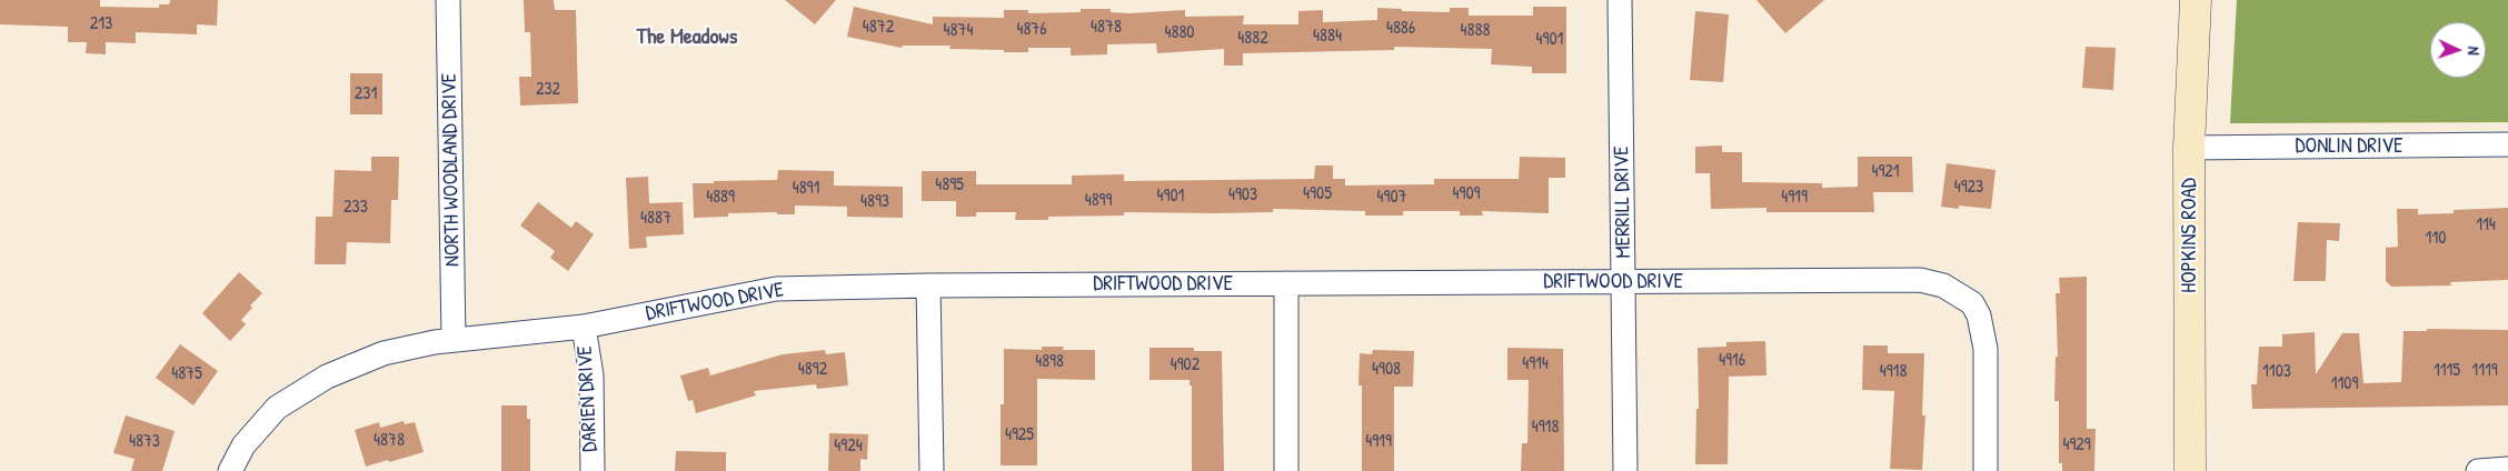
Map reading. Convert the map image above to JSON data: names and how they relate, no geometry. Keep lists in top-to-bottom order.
{
  "streets": {
    "street": [
      "DONLIN DRIVE",
      "NORTH WOODLAND DRIVE",
      "MERRILL DRIVE",
      "HOPKINS ROAD",
      "DRIFTWOOD DRIVE",
      "DARIEN DRIVE"
    ]
  },
  "crossings": [
    ["DONLIN DRIVE", "HOPKINS ROAD"],
    ["NORTH WOODLAND DRIVE", "DRIFTWOOD DRIVE"],
    ["MERRILL DRIVE", "DRIFTWOOD DRIVE"],
    ["DRIFTWOOD DRIVE", "DARIEN DRIVE"]
  ],
  "districts": ["The Meadows"],
  "house_numbers": [
    "213",
    "4872",
    "4878",
    "4886",
    "4876",
    "4874",
    "4888",
    "4880",
    "4884",
    "4882",
    "4901",
    "232",
    "231",
    "4921",
    "4895",
    "4923",
    "4891",
    "4905",
    "4909",
    "4903",
    "4901",
    "4889",
    "4907",
    "4919",
    "4899",
    "4893",
    "233",
    "4887",
    "114",
    "110",
    "4916",
    "4898",
    "4914",
    "4902",
    "4892",
    "4908",
    "1115",
    "1119",
    "4918",
    "1103",
    "4875",
    "1109",
    "4918",
    "4925",
    "4878",
    "4873",
    "4919",
    "4929",
    "4924"
  ],
  "north": "right"
}
